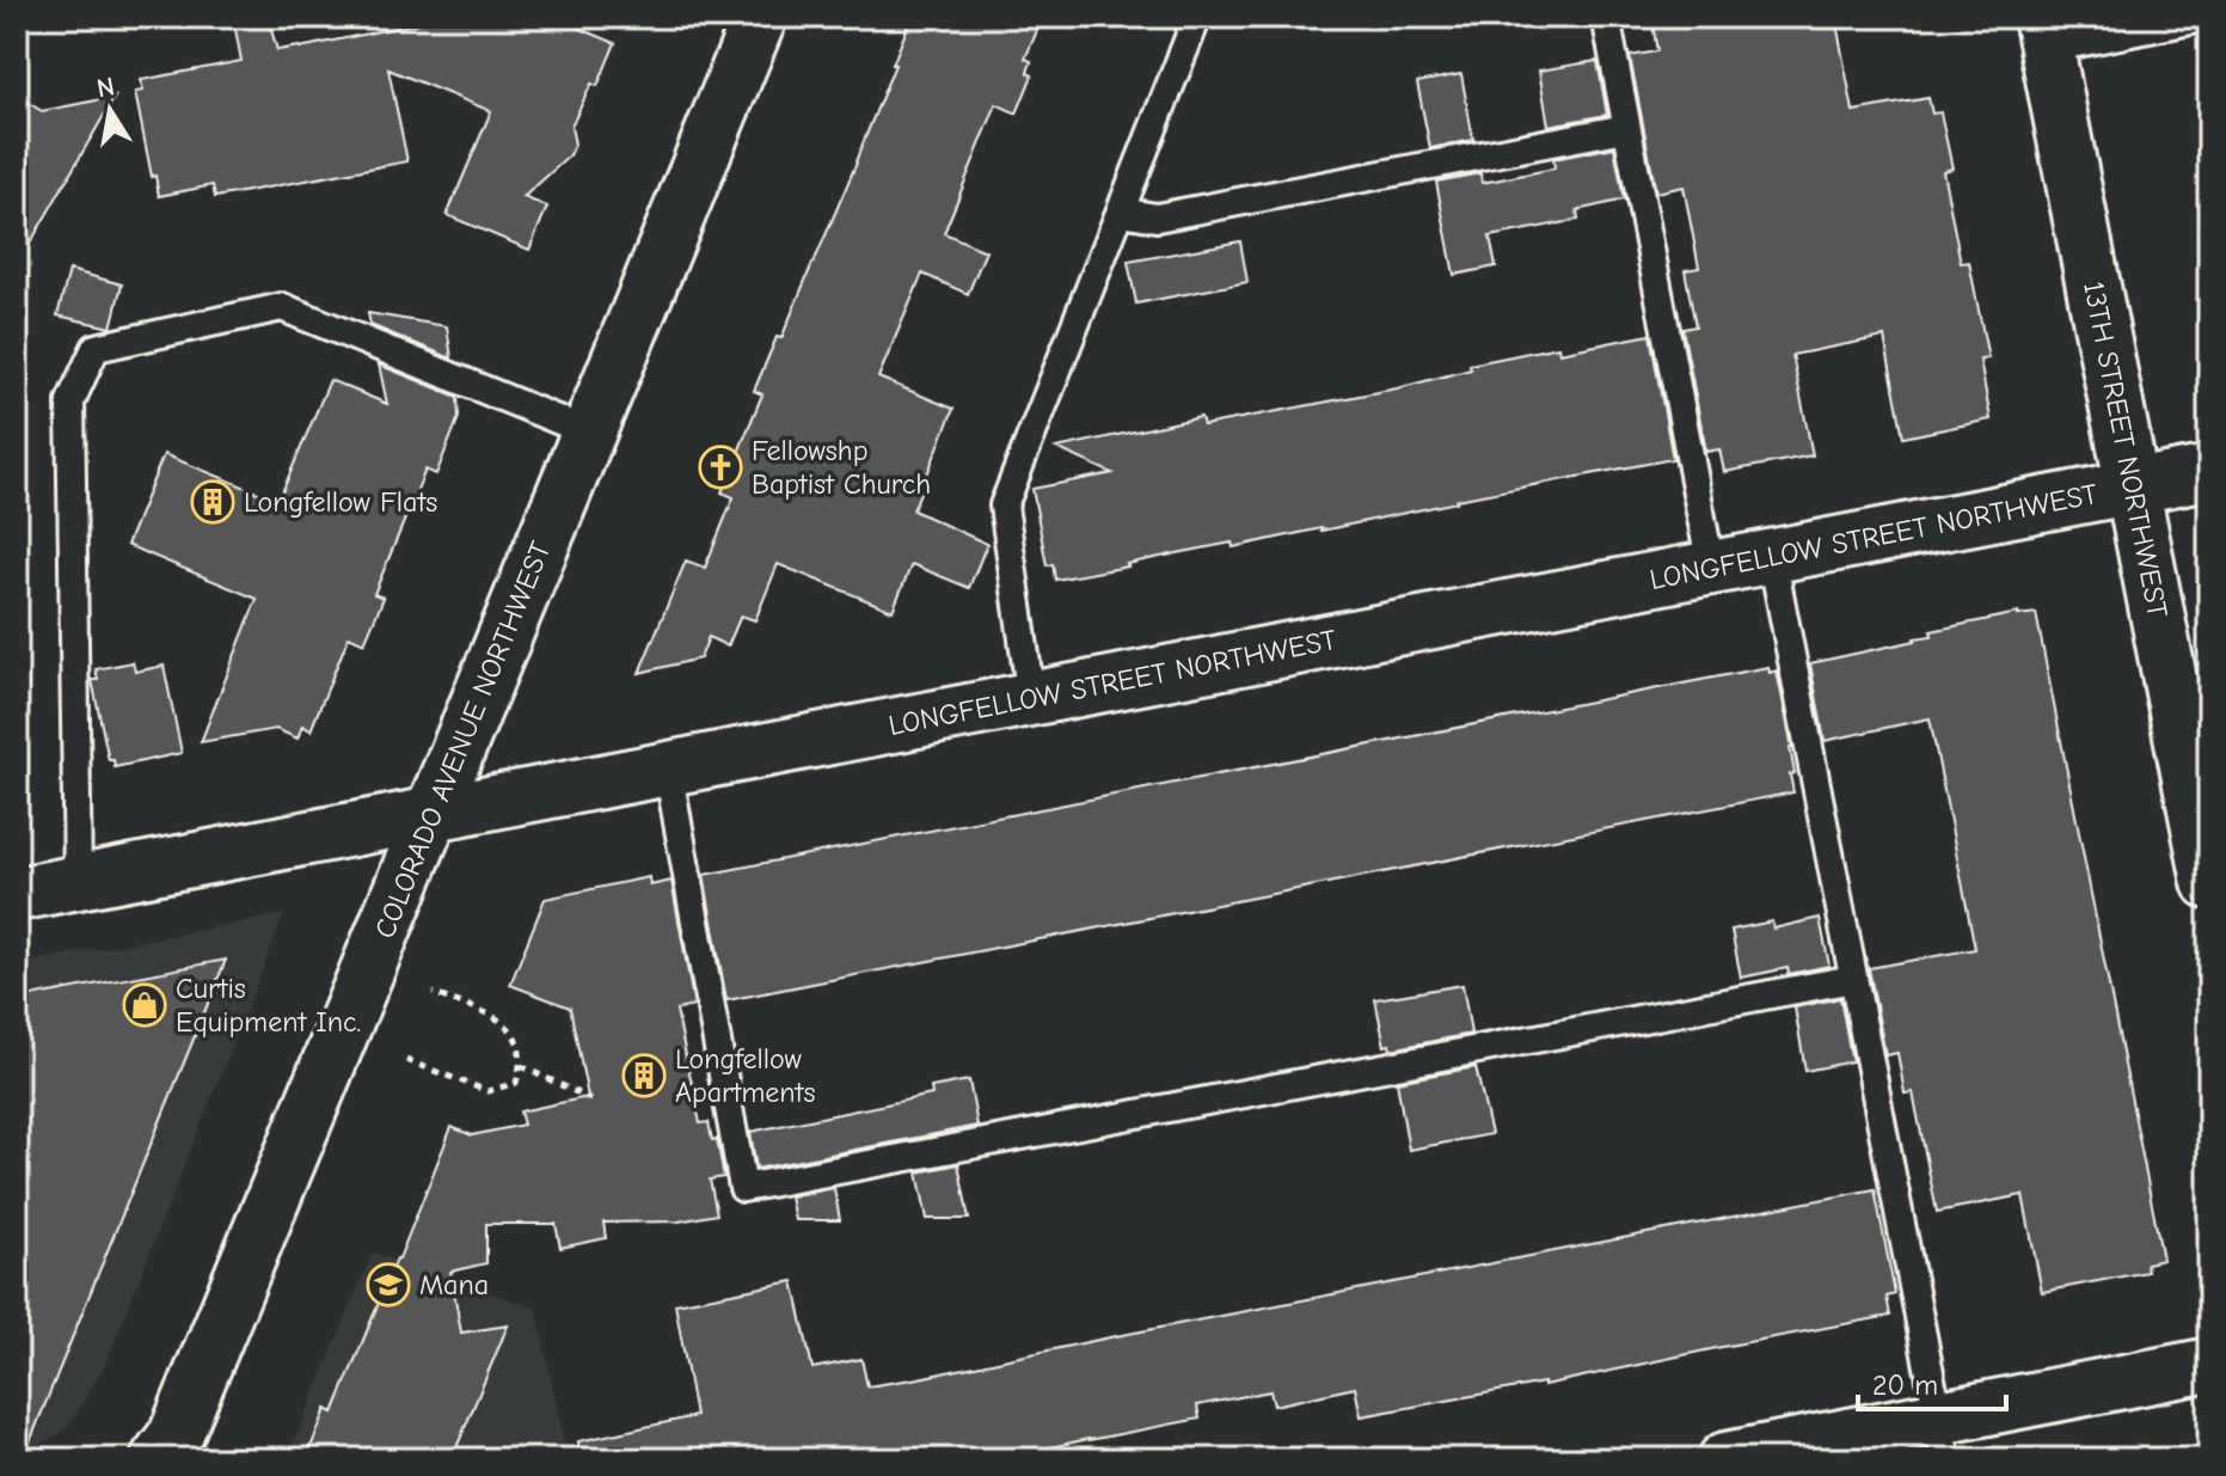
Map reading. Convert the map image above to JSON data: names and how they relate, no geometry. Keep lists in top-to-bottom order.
{
  "streets": {
    "street": ["13TH STREET NORTHWEST", "LONGFELLOW STREET NORTHWEST", "COLORADO AVENUE NORTHWEST"]
  },
  "crossings": [
    ["13TH STREET NORTHWEST", "LONGFELLOW STREET NORTHWEST"],
    ["LONGFELLOW STREET NORTHWEST", "COLORADO AVENUE NORTHWEST"]
  ],
  "places": {
    "church": ["Fellowshp Baptist Church"],
    "building": ["Longfellow Flats", "Longfellow Apartments"],
    "shop": ["Curtis Equipment Inc."],
    "school or university": ["Mana"]
  },
  "scale_bar": "20 m",
  "north": "top"
}
